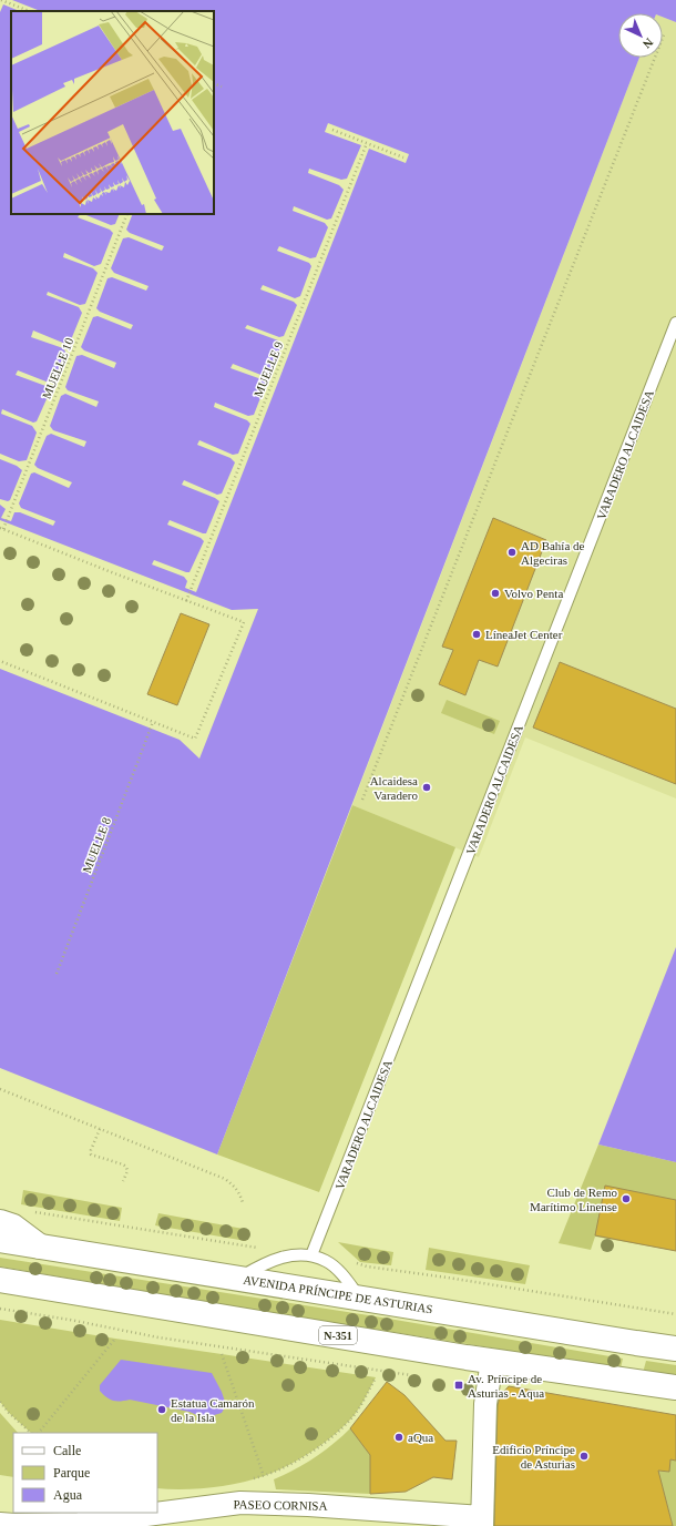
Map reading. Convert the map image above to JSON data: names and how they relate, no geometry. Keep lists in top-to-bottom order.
{
  "streets": {
    "main road": ["AVENIDA PRÍNCIPE DE ASTURIAS", "N-351"],
    "street": ["PASEO CORNISA"],
    "lane": ["VARADERO ALCAIDESA"],
    "path": ["MUELLE 10", "MUELLE 9", "MUELLE 8"]
  },
  "places": {
    "other": [
      "AD Bahía de Algeciras",
      "Volvo Penta",
      "LíneaJet Center",
      "Alcaidesa Varadero",
      "Club de Remo Marítimo Linense",
      "Estatua Camarón de la Isla",
      "aQua",
      "Edificio Príncipe de Asturias"
    ],
    "transit": ["Av. Príncipe de Asturias - Aqua"]
  },
  "legend": ["Calle", "Parque", "Agua"],
  "north": "bottom right"
}
